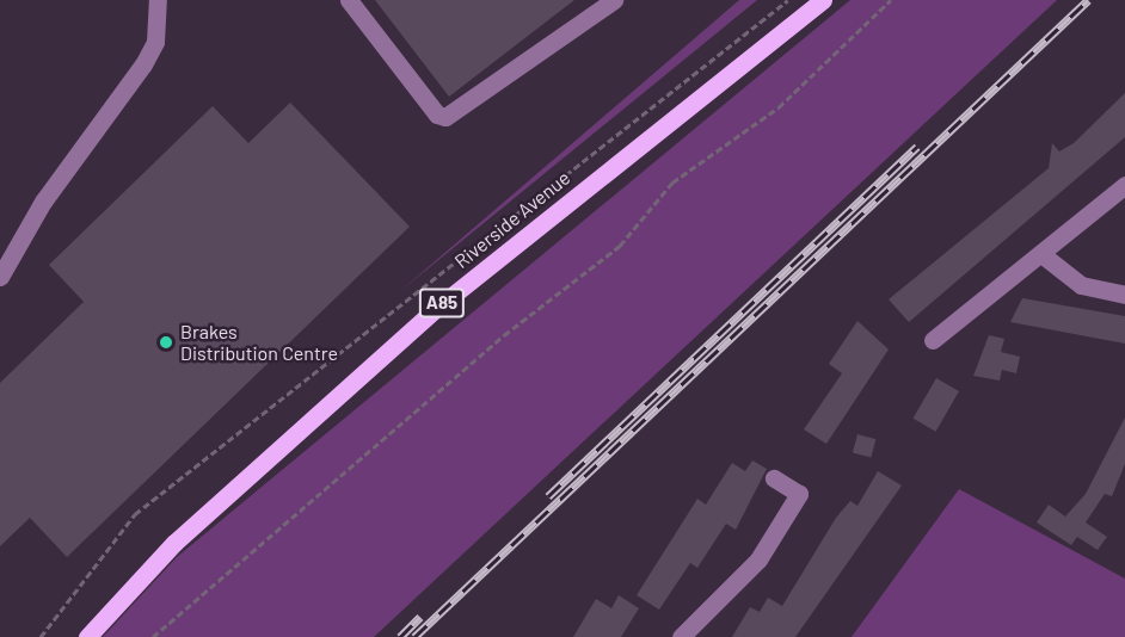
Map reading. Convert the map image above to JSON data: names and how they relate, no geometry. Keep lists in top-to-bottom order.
{
  "streets": {
    "main road": ["Riverside Avenue", "A85"]
  },
  "places": ["Brakes Distribution Centre"]
}
